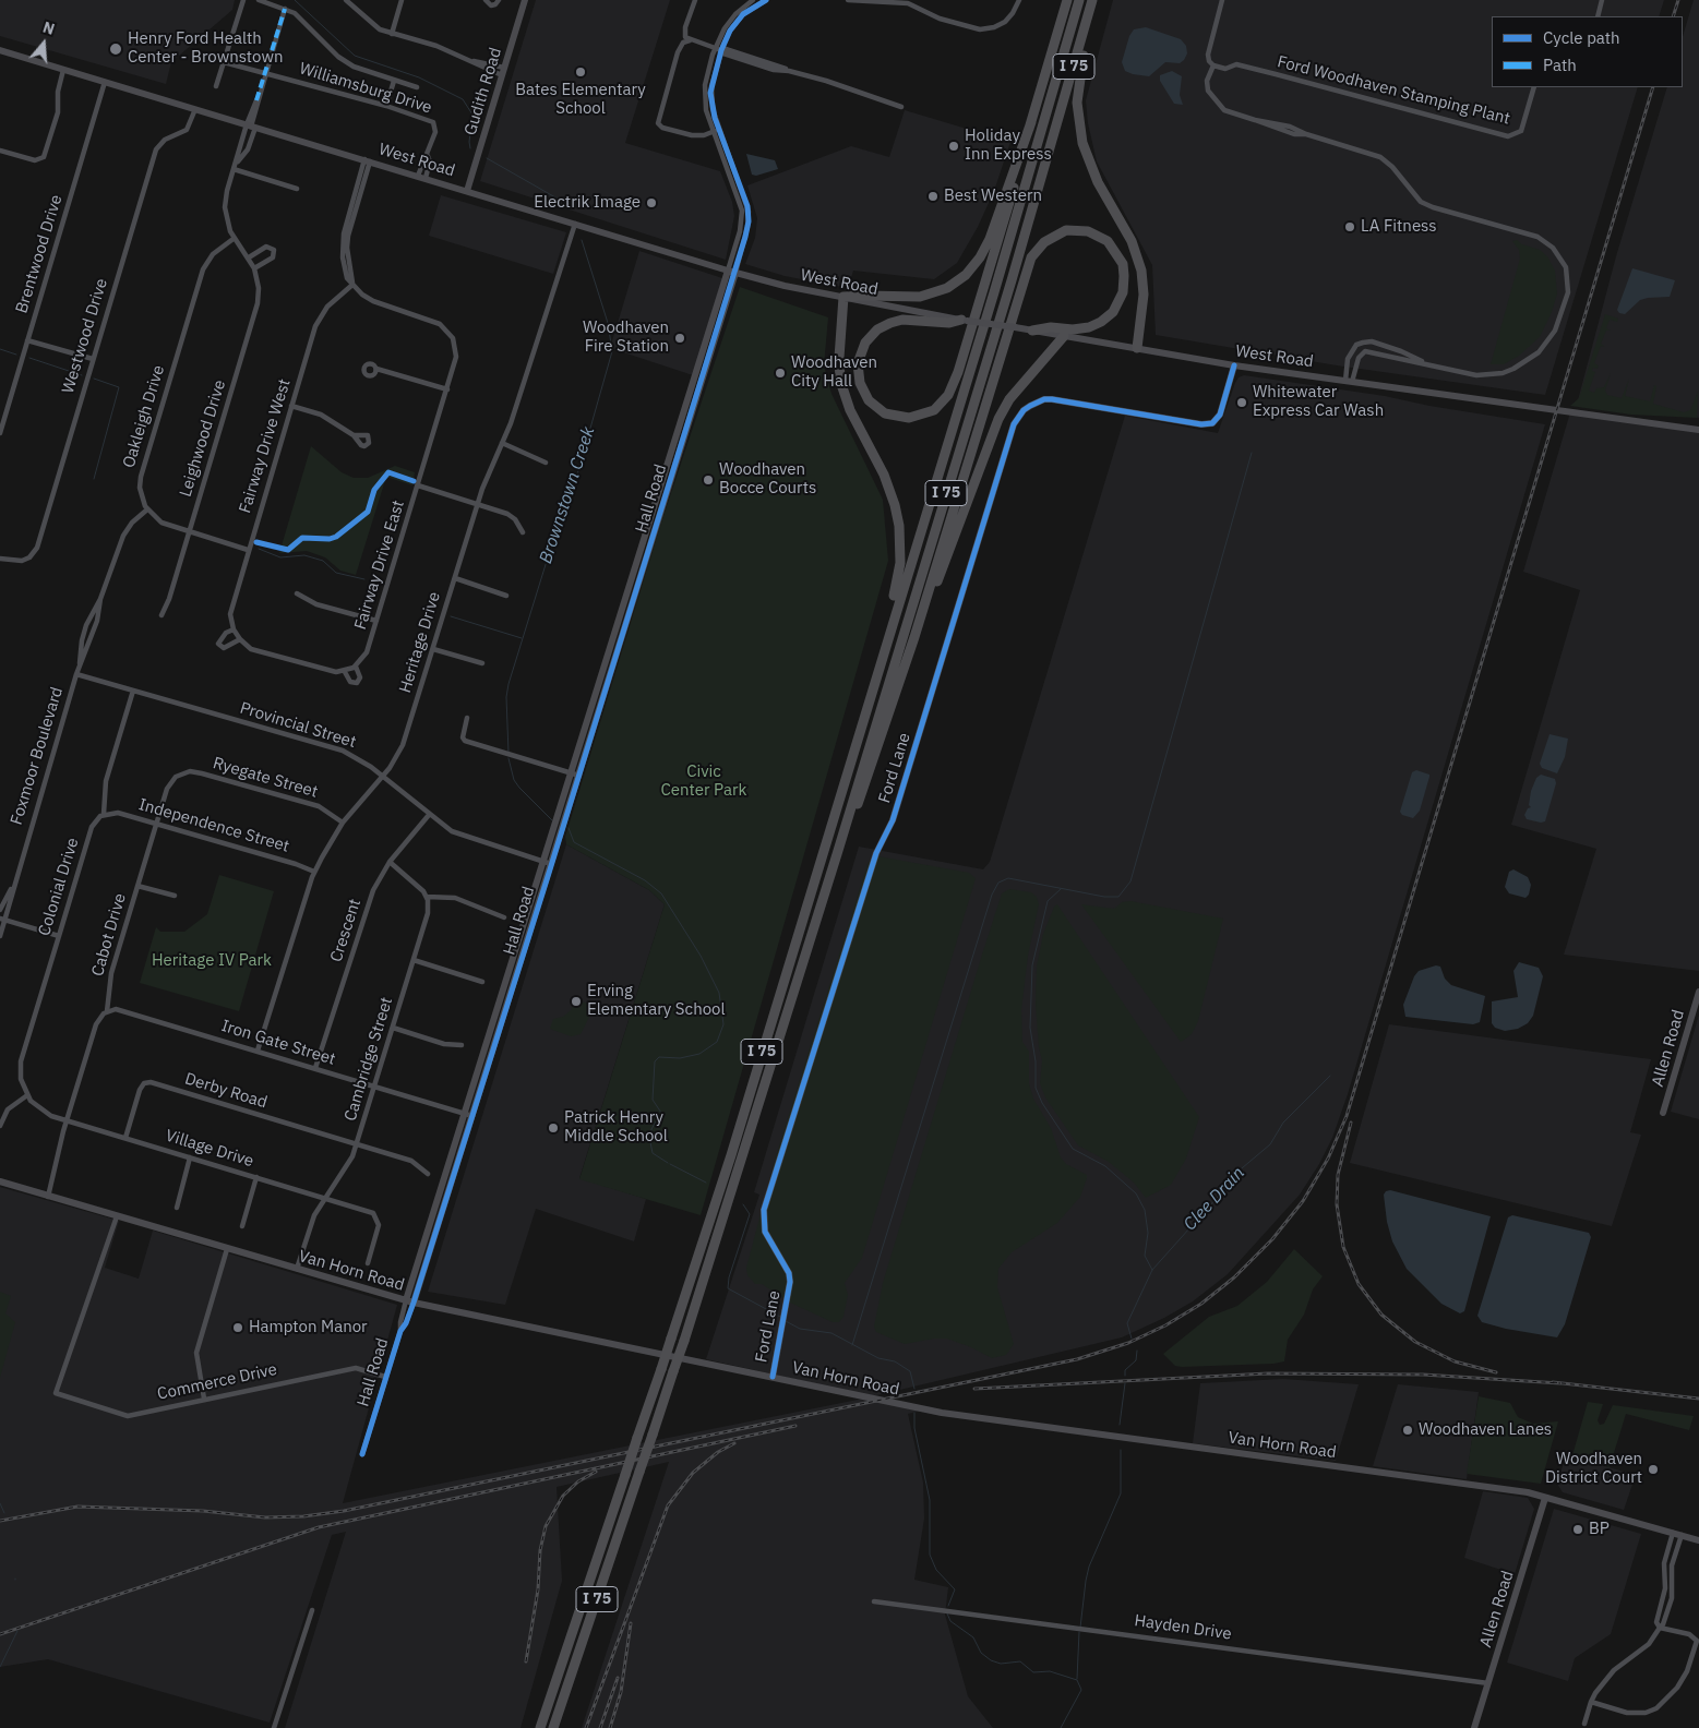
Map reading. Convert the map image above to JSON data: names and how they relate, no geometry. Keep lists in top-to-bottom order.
{
  "streets": {
    "highway": ["I 75"],
    "main road": [
      "Gudith Road",
      "West Road",
      "Hall Road",
      "Ford Lane",
      "Allen Road",
      "Van Horn Road"
    ],
    "street": [
      "Williamsburg Drive",
      "Ford Woodhaven Stamping Plant",
      "Brentwood Drive",
      "Westwood Drive",
      "Oakleigh Drive",
      "Leighwood Drive",
      "Fairway Drive West",
      "Fairway Drive East",
      "Heritage Drive",
      "Provincial Street",
      "Foxmoor Boulevard",
      "Ryegate Street",
      "Independence Street",
      "Colonial Drive",
      "Crescent",
      "Cabot Drive",
      "Iron Gate Street",
      "Cambridge Street",
      "Derby Road",
      "Village Drive",
      "Commerce Drive",
      "Hayden Drive"
    ]
  },
  "crossings": [
    ["Williamsburg Drive", "West Road"],
    ["Gudith Road", "West Road"],
    ["West Road", "Brentwood Drive"],
    ["West Road", "Westwood Drive"],
    ["West Road", "Leighwood Drive"],
    ["West Road", "Hall Road"],
    ["West Road", "Heritage Drive"],
    ["West Road", "Ford Lane"],
    ["Oakleigh Drive", "Leighwood Drive"],
    ["Oakleigh Drive", "Foxmoor Boulevard"],
    ["Fairway Drive West", "Fairway Drive East"],
    ["Hall Road", "Provincial Street"],
    ["Hall Road", "Iron Gate Street"],
    ["Hall Road", "Van Horn Road"],
    ["Hall Road", "Commerce Drive"],
    ["Heritage Drive", "Provincial Street"],
    ["Heritage Drive", "Ryegate Street"],
    ["Heritage Drive", "Independence Street"],
    ["Heritage Drive", "Iron Gate Street"],
    ["Provincial Street", "Foxmoor Boulevard"],
    ["Provincial Street", "Colonial Drive"],
    ["Provincial Street", "Crescent"],
    ["Ford Lane", "Van Horn Road"],
    ["Ryegate Street", "Cabot Drive"],
    ["Independence Street", "Colonial Drive"],
    ["Independence Street", "Cabot Drive"],
    ["Colonial Drive", "Village Drive"],
    ["Crescent", "Iron Gate Street"],
    ["Cabot Drive", "Iron Gate Street"],
    ["Cabot Drive", "Village Drive"],
    ["Cabot Drive", "Van Horn Road"],
    ["Iron Gate Street", "Cambridge Street"],
    ["Allen Road", "Van Horn Road"],
    ["Allen Road", "Hayden Drive"],
    ["Cambridge Street", "Derby Road"],
    ["Cambridge Street", "Village Drive"],
    ["Cambridge Street", "Van Horn Road"],
    ["Derby Road", "Village Drive"],
    ["Van Horn Road", "Commerce Drive"]
  ],
  "water": ["Brownstown Creek", "Clee Drain"],
  "parks": ["Civic Center Park", "Heritage IV Park"],
  "places": [
    "Henry Ford Health Center - Brownstown",
    "Bates Elementary School",
    "Holiday Inn Express",
    "Best Western",
    "Electrik Image",
    "LA Fitness",
    "Woodhaven Fire Station",
    "Woodhaven City Hall",
    "Whitewater Express Car Wash",
    "Woodhaven Bocce Courts",
    "Erving Elementary School",
    "Patrick Henry Middle School",
    "Hampton Manor",
    "Woodhaven Lanes",
    "Woodhaven District Court",
    "BP"
  ],
  "legend": ["Cycle path", "Path"],
  "north": "top"
}
